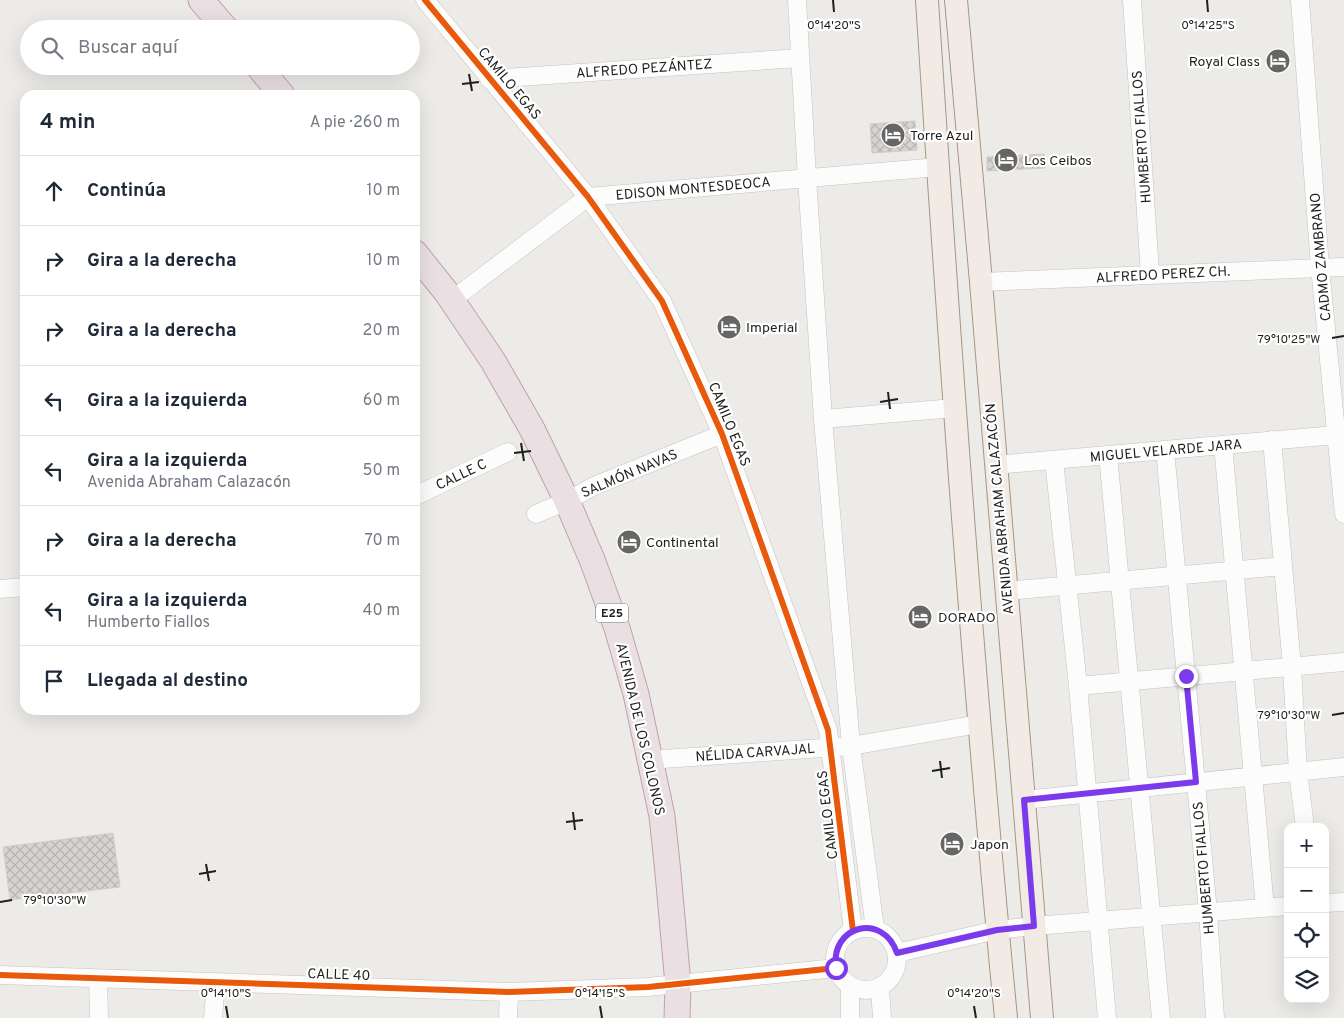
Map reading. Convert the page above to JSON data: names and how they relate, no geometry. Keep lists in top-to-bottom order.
{
  "streets": {
    "highway": ["E25", "AVENIDA DE LOS COLONOS"],
    "main road": ["AVENIDA ABRAHAM CALAZACÓN"],
    "street": [
      "ALFREDO PEZÁNTEZ",
      "CAMILO EGAS",
      "HUMBERTO FIALLOS",
      "EDISON MONTESDEOCA",
      "CADMO ZAMBRANO",
      "ALFREDO PEREZ CH.",
      "MIGUEL VELARDE JARA",
      "SALMÓN NAVAS",
      "CALLE C",
      "NÉLIDA CARVAJAL",
      "CALLE 40"
    ]
  },
  "crossings": [
    ["ALFREDO PEZÁNTEZ", "CAMILO EGAS"],
    ["CAMILO EGAS", "EDISON MONTESDEOCA"],
    ["CAMILO EGAS", "SALMÓN NAVAS"],
    ["CAMILO EGAS", "NÉLIDA CARVAJAL"],
    ["CAMILO EGAS", "CALLE 40"],
    ["HUMBERTO FIALLOS", "ALFREDO PEREZ CH."],
    ["HUMBERTO FIALLOS", "MIGUEL VELARDE JARA"],
    ["CADMO ZAMBRANO", "ALFREDO PEREZ CH."],
    ["CADMO ZAMBRANO", "MIGUEL VELARDE JARA"],
    ["ALFREDO PEREZ CH.", "AVENIDA ABRAHAM CALAZACÓN"],
    ["MIGUEL VELARDE JARA", "AVENIDA ABRAHAM CALAZACÓN"],
    ["SALMÓN NAVAS", "AVENIDA DE LOS COLONOS"],
    ["AVENIDA DE LOS COLONOS", "NÉLIDA CARVAJAL"],
    ["AVENIDA DE LOS COLONOS", "CALLE 40"]
  ],
  "places": {
    "hotel": [
      "Royal Class",
      "Torre Azul",
      "Los Ceibos",
      "Imperial",
      "Continental",
      "DORADO",
      "Japon"
    ]
  },
  "page": {
    "search": "Buscar aquí",
    "heading": ["4 min", "A pie · 260 m"],
    "list": [
      ["Continúa", "10 m"],
      ["Gira a la derecha", "10 m"],
      ["Gira a la derecha", "20 m"],
      ["Gira a la izquierda", "60 m"],
      ["Gira a la izquierda", "Avenida Abraham Calazacón", "50 m"],
      ["Gira a la derecha", "70 m"],
      ["Gira a la izquierda", "Humberto Fiallos", "40 m"],
      "Llegada al destino"
    ],
    "map_buttons": ["+", "−"]
  },
  "coordinates": [
    "0°14'20\"S",
    "0°14'25\"S",
    "79°10'25\"W",
    "79°10'30\"W",
    "0°14'10\"S",
    "0°14'15\"S"
  ]
}
